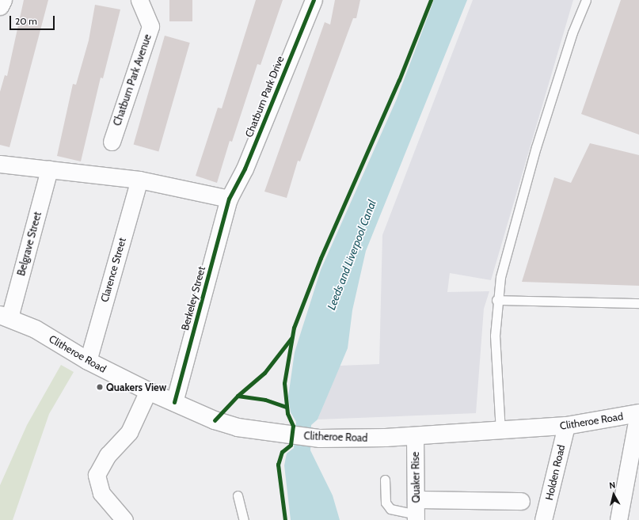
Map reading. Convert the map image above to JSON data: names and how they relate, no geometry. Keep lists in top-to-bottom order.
{
  "streets": {
    "main road": ["Clitheroe Road"],
    "street": [
      "Chatburn Park Avenue",
      "Chatburn Park Drive",
      "Belgrave Street",
      "Clarence Street",
      "Berkeley Street",
      "Holden Road",
      "Quaker Rise"
    ]
  },
  "crossings": [
    ["Chatburn Park Drive", "Berkeley Street"],
    ["Belgrave Street", "Clitheroe Road"],
    ["Clarence Street", "Clitheroe Road"],
    ["Berkeley Street", "Clitheroe Road"],
    ["Clitheroe Road", "Holden Road"],
    ["Clitheroe Road", "Quaker Rise"]
  ],
  "water": ["Leeds and Liverpool Canal"],
  "places": ["Quakers View"],
  "scale_bar": "20 m",
  "north": "top"
}
